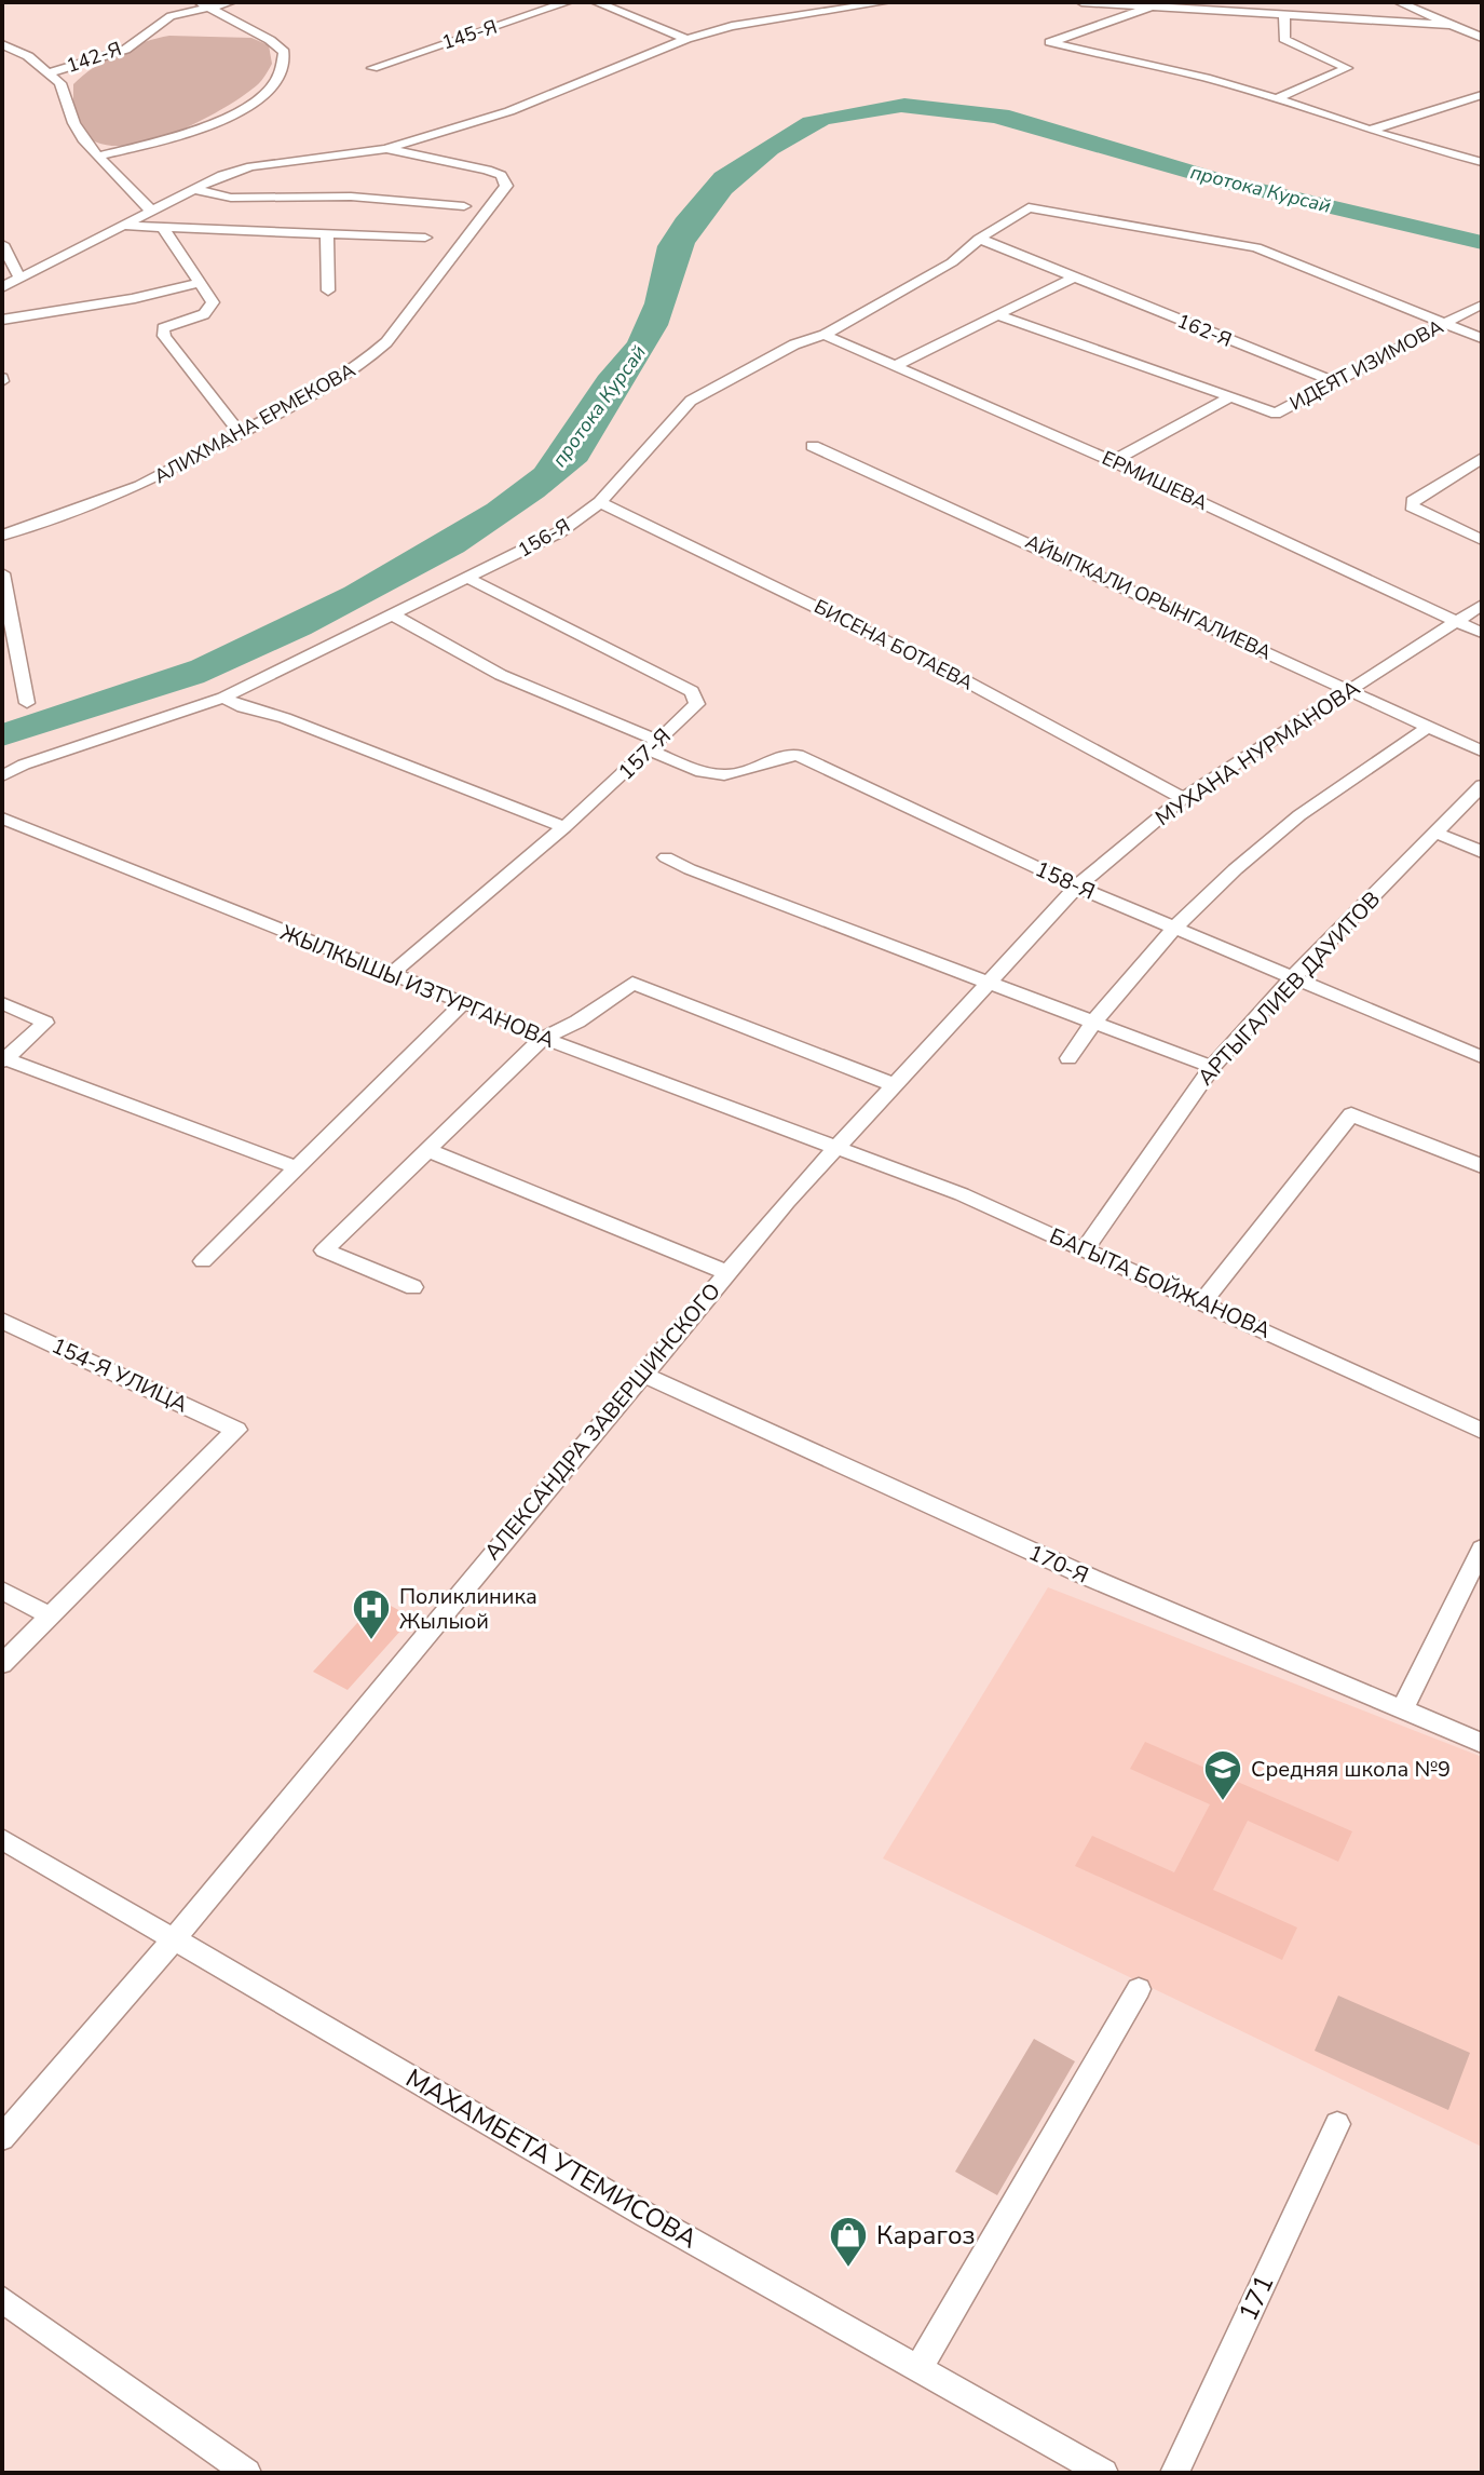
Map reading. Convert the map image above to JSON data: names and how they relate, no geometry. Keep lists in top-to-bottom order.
{
  "streets": {
    "street": [
      "145-Я",
      "142-Я",
      "162-Я",
      "ИДЕЯТ ИЗИМОВА",
      "АЛИХМАНА ЕРМЕКОВА",
      "ЕРМИШЕВА",
      "156-Я",
      "АЙЫПКАЛИ ОРЫНГАЛИЕВА",
      "БИСЕНА БОТАЕВА",
      "МУХАНА НУРМАНОВА",
      "157-Я",
      "158-Я",
      "ЖЫЛКЫШЫ ИЗТУРГАНОВА",
      "АРТЫГАЛИЕВ ДАУИТОВ",
      "БАГЫТА БОЙЖАНОВА",
      "154-Я УЛИЦА",
      "АЛЕКСАНДРА ЗАВЕРШИНСКОГО",
      "170-Я",
      "МАХАМБЕТА УТЕМИСОВА",
      "171"
    ]
  },
  "crossings": [
    ["162-Я", "ИДЕЯТ ИЗИМОВА"],
    ["162-Я", "156-Я"],
    ["ИДЕЯТ ИЗИМОВА", "156-Я"],
    ["ЕРМИШЕВА", "156-Я"],
    ["ЕРМИШЕВА", "МУХАНА НУРМАНОВА"],
    ["156-Я", "БИСЕНА БОТАЕВА"],
    ["156-Я", "157-Я"],
    ["156-Я", "158-Я"],
    ["АЙЫПКАЛИ ОРЫНГАЛИЕВА", "МУХАНА НУРМАНОВА"],
    ["БИСЕНА БОТАЕВА", "МУХАНА НУРМАНОВА"],
    ["МУХАНА НУРМАНОВА", "158-Я"],
    ["МУХАНА НУРМАНОВА", "ЖЫЛКЫШЫ ИЗТУРГАНОВА"],
    ["МУХАНА НУРМАНОВА", "БАГЫТА БОЙЖАНОВА"],
    ["МУХАНА НУРМАНОВА", "АЛЕКСАНДРА ЗАВЕРШИНСКОГО"],
    ["157-Я", "158-Я"],
    ["157-Я", "ЖЫЛКЫШЫ ИЗТУРГАНОВА"],
    ["158-Я", "АРТЫГАЛИЕВ ДАУИТОВ"],
    ["ЖЫЛКЫШЫ ИЗТУРГАНОВА", "БАГЫТА БОЙЖАНОВА"],
    ["ЖЫЛКЫШЫ ИЗТУРГАНОВА", "АЛЕКСАНДРА ЗАВЕРШИНСКОГО"],
    ["АРТЫГАЛИЕВ ДАУИТОВ", "БАГЫТА БОЙЖАНОВА"],
    ["БАГЫТА БОЙЖАНОВА", "АЛЕКСАНДРА ЗАВЕРШИНСКОГО"],
    ["АЛЕКСАНДРА ЗАВЕРШИНСКОГО", "170-Я"],
    ["АЛЕКСАНДРА ЗАВЕРШИНСКОГО", "МАХАМБЕТА УТЕМИСОВА"]
  ],
  "water": ["протока Курсай"],
  "places": {
    "hospital": ["Поликлиника Жылыой"],
    "school or university": ["Средняя школа №9"],
    "shop": ["Карагоз"]
  }
}
